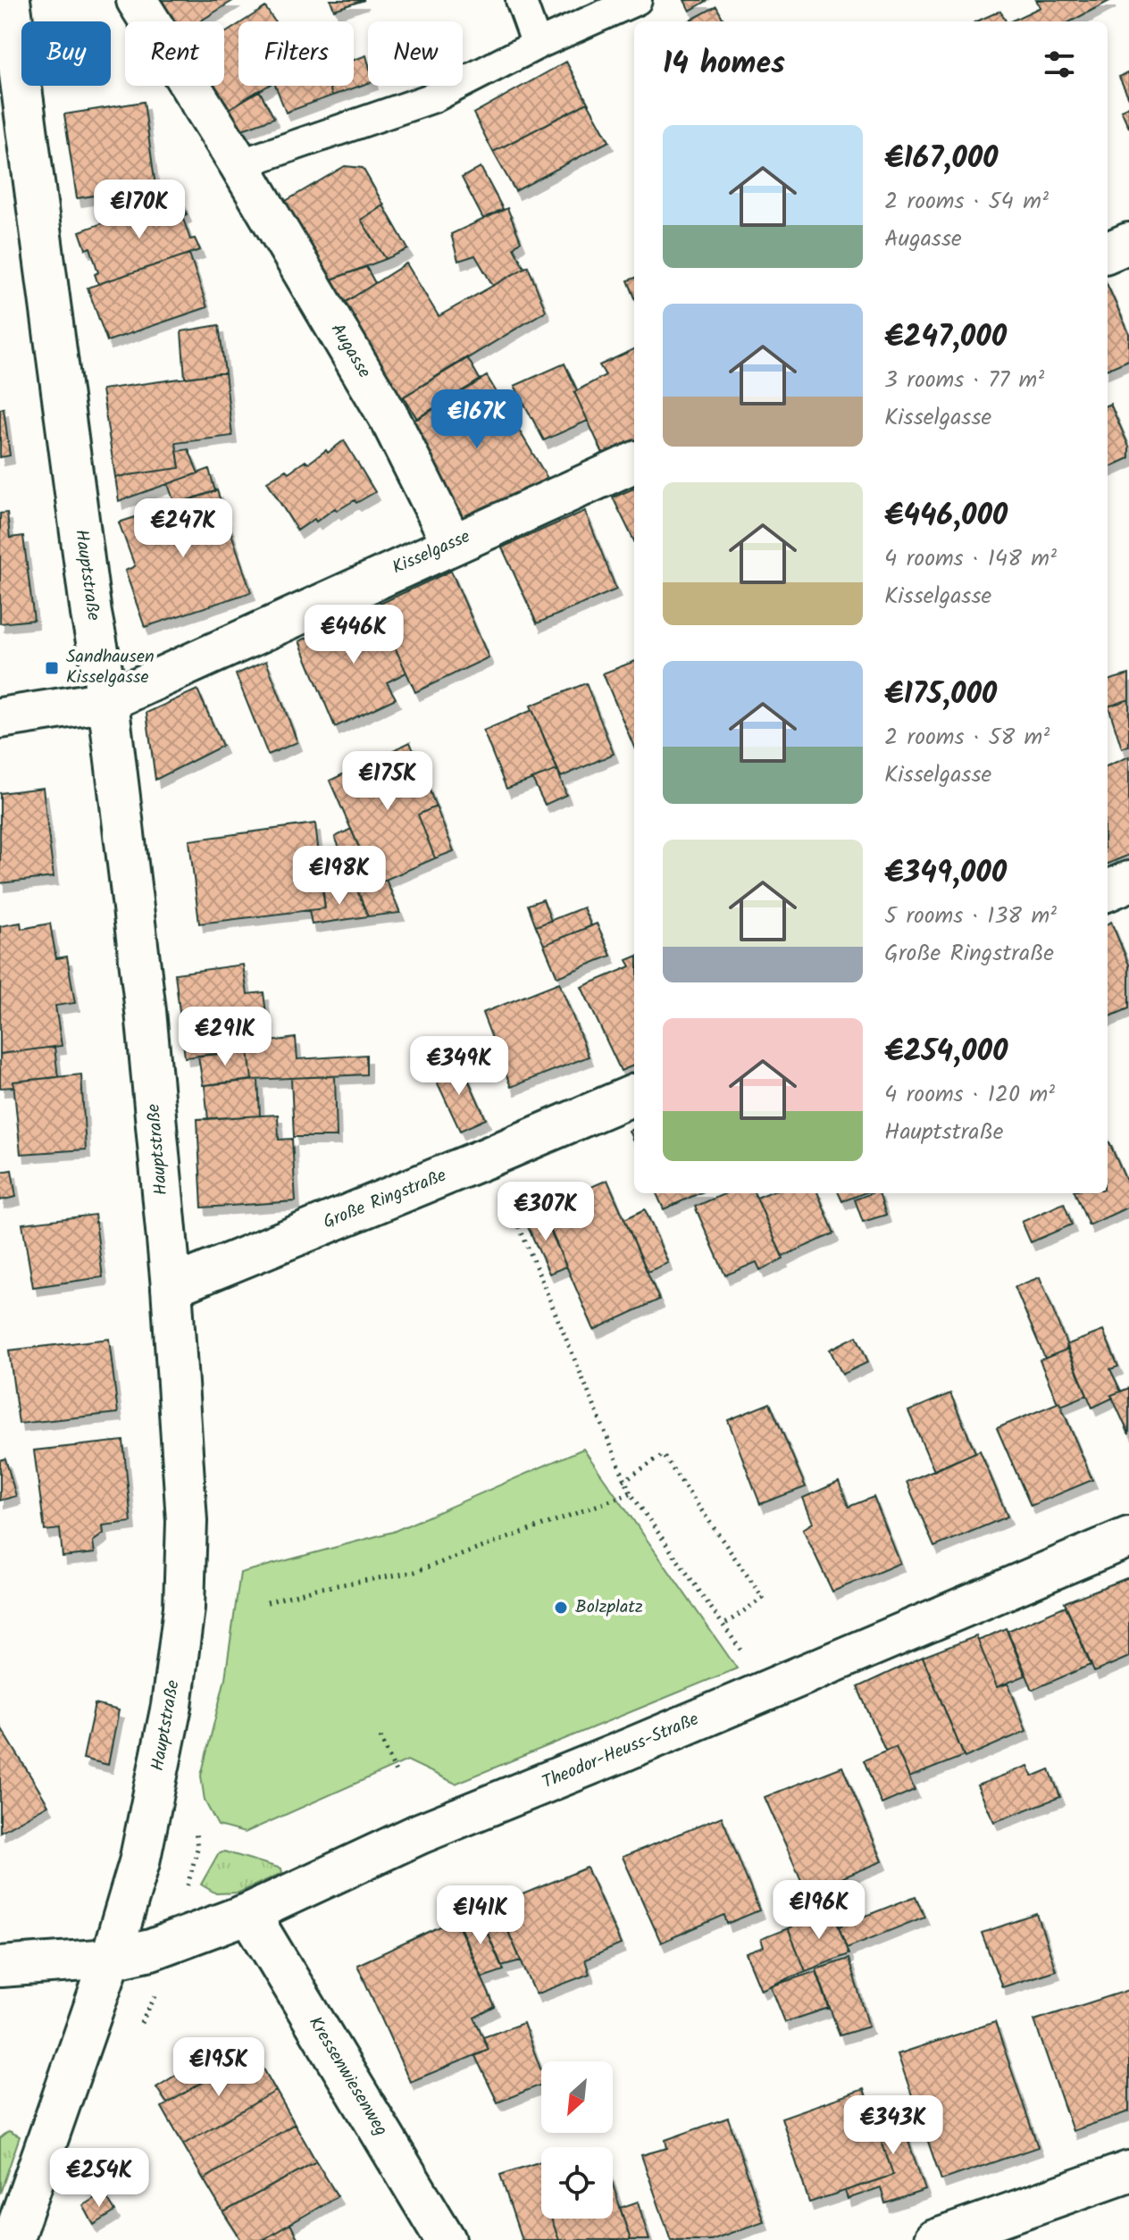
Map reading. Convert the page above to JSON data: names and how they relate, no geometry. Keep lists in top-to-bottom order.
{
  "streets": {
    "street": [
      "Augasse",
      "Kisselgasse",
      "Hauptstraße",
      "Große Ringstraße",
      "Theodor-Heuss-Straße",
      "Kressenwiesenweg"
    ]
  },
  "crossings": [
    ["Augasse", "Kisselgasse"],
    ["Kisselgasse", "Hauptstraße"],
    ["Hauptstraße", "Große Ringstraße"],
    ["Hauptstraße", "Theodor-Heuss-Straße"],
    ["Theodor-Heuss-Straße", "Kressenwiesenweg"]
  ],
  "places": {
    "transit": ["Sandhausen Kisselgasse"],
    "other": ["Bolzplatz"]
  },
  "north": "bottom left",
  "page": {
    "chip": [
      "Buy",
      "Rent",
      "Filters",
      "New"
    ],
    "heading": "14 homes",
    "list": [
      {
        "name": "€167,000",
        "note": "2 rooms · 54 m² · Augasse"
      },
      {
        "name": "€247,000",
        "note": "3 rooms · 77 m² · Kisselgasse"
      },
      {
        "name": "€446,000",
        "note": "4 rooms · 148 m² · Kisselgasse"
      },
      {
        "name": "€175,000",
        "note": "2 rooms · 58 m² · Kisselgasse"
      },
      {
        "name": "€349,000",
        "note": "5 rooms · 138 m² · Große Ringstraße"
      },
      {
        "name": "€254,000",
        "note": "4 rooms · 120 m² · Hauptstraße"
      }
    ],
    "price": [
      "€170K",
      "€167K",
      "€247K",
      "€446K",
      "€175K",
      "€198K",
      "€291K",
      "€349K",
      "€307K",
      "€196K",
      "€141K",
      "€195K",
      "€343K",
      "€254K"
    ]
  }
}
